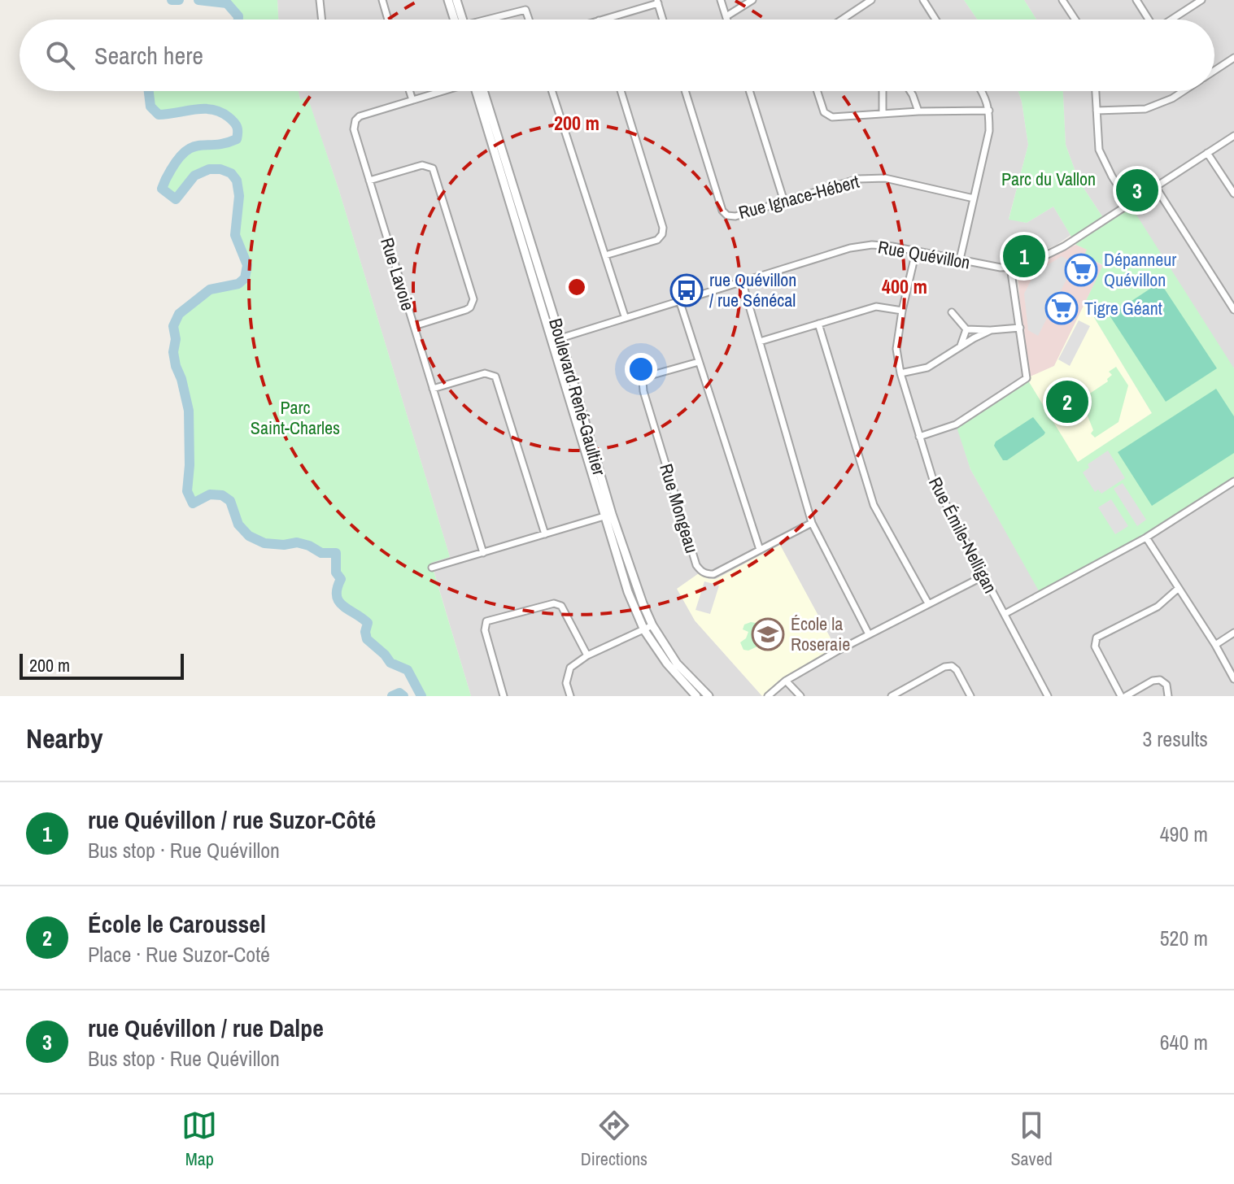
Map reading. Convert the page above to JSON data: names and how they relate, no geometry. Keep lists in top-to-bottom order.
{
  "streets": {
    "street": [
      "Rue Ignace-Hébert",
      "Rue Quévillon",
      "Rue Lavoie",
      "Boulevard René-Gaultier",
      "Rue Mongeau",
      "Rue Émile-Nelligan"
    ]
  },
  "crossings": [
    ["Rue Quévillon", "Boulevard René-Gaultier"],
    ["Rue Quévillon", "Rue Émile-Nelligan"]
  ],
  "parks": ["Parc du Vallon", "Parc Saint-Charles"],
  "places": {
    "supermarket": ["Dépanneur Quévillon", "Tigre Géant"],
    "bus stop": ["rue Quévillon / rue Sénécal"],
    "school or university": ["École la Roseraie"]
  },
  "scale_bar": "200 m",
  "page": {
    "search": "Search here",
    "pins": ["3", "1", "2"],
    "scale": "200 m",
    "heading": ["Nearby", "3 results"],
    "list": [
      {
        "mark": "1",
        "name": "rue Quévillon / rue Suzor-Côté",
        "note": "Bus stop · Rue Quévillon",
        "value": "490 m"
      },
      {
        "mark": "2",
        "name": "École le Caroussel",
        "note": "Place · Rue Suzor-Coté",
        "value": "520 m"
      },
      {
        "mark": "3",
        "name": "rue Quévillon / rue Dalpe",
        "note": "Bus stop · Rue Quévillon",
        "value": "640 m"
      }
    ],
    "nav": ["Map", "Directions", "Saved"]
  },
  "rings": ["200 m", "400 m"]
}
